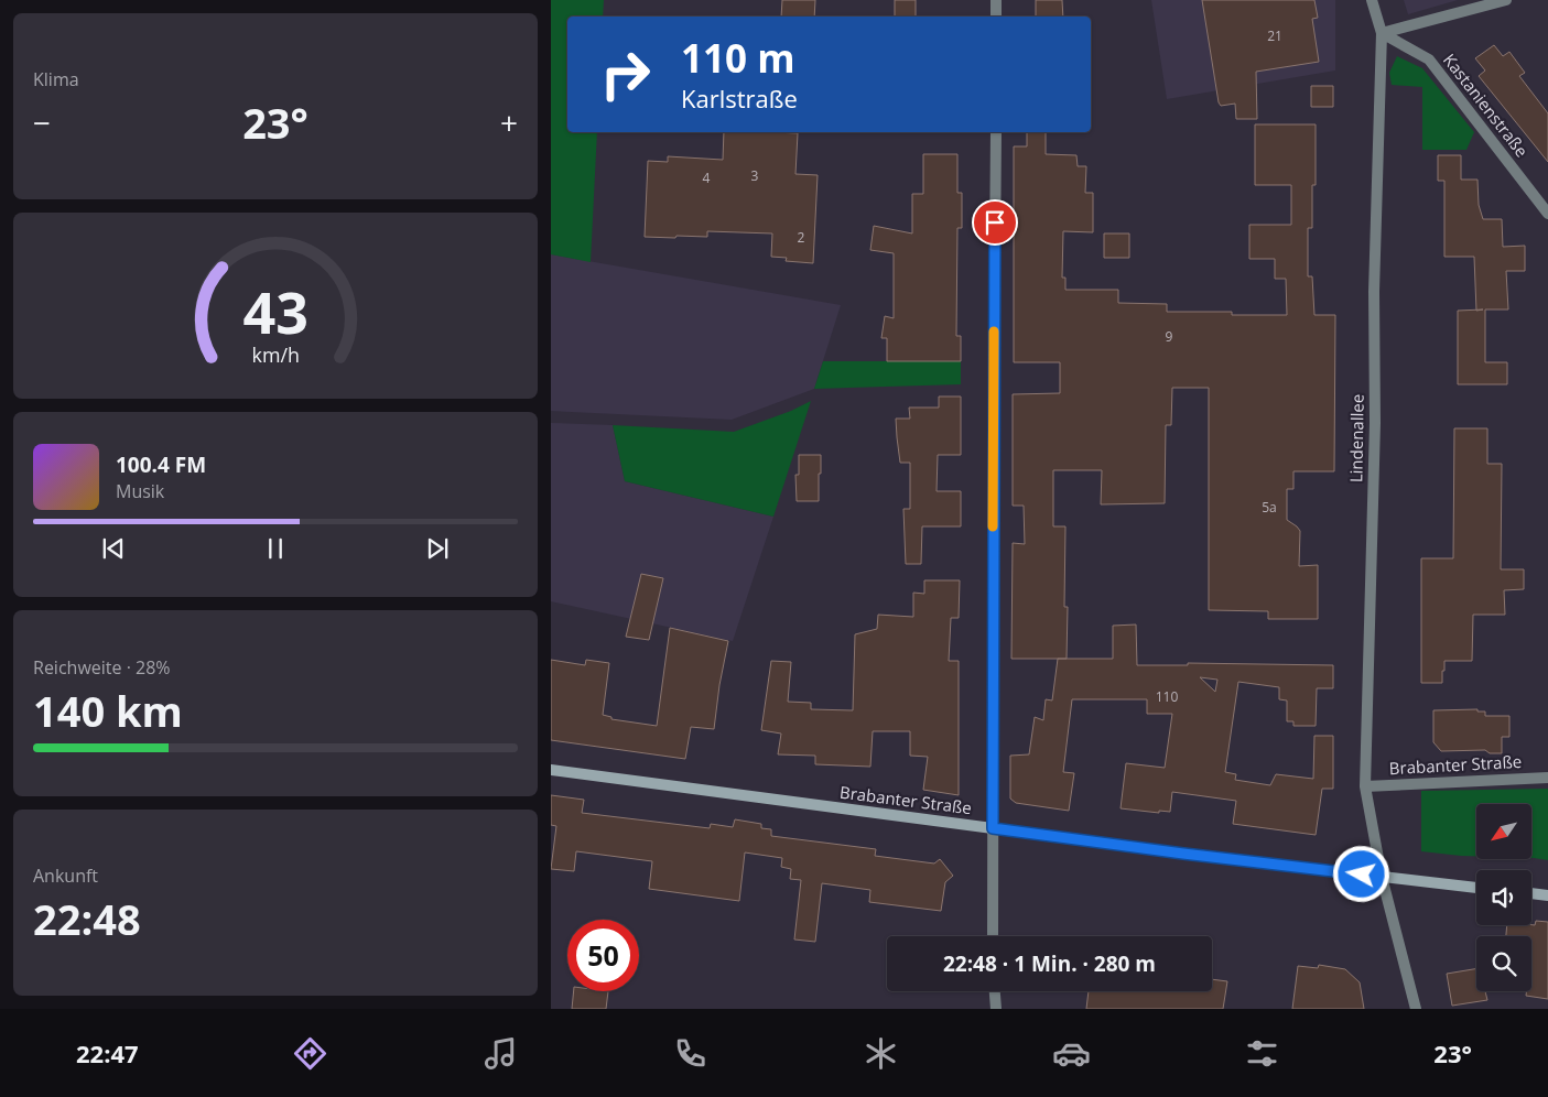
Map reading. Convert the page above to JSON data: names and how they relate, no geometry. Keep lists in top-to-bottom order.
{
  "streets": {
    "main road": ["Brabanter Straße"],
    "street": ["Kastanienstraße", "Lindenallee"]
  },
  "crossings": [
    ["Kastanienstraße", "Lindenallee"],
    ["Lindenallee", "Brabanter Straße"]
  ],
  "house_numbers": [
    "21",
    "3",
    "4",
    "2",
    "9",
    "5a",
    "110"
  ],
  "north": "bottom left",
  "page": {
    "tile": [
      "Klima",
      ["Reichweite · 28%", "140 km"],
      ["Ankunft", "22:48"]
    ],
    "turn": ["110 m", "Karlstraße"],
    "heat": ["−", "23°", "+"],
    "song": ["100.4 FM", "Musik"],
    "limit": "50",
    "trip": "22:48 · 1 Min. · 280 m",
    "tabs": ["22:47", "23°"],
    "gauge": ["43", "km/h"]
  }
}
